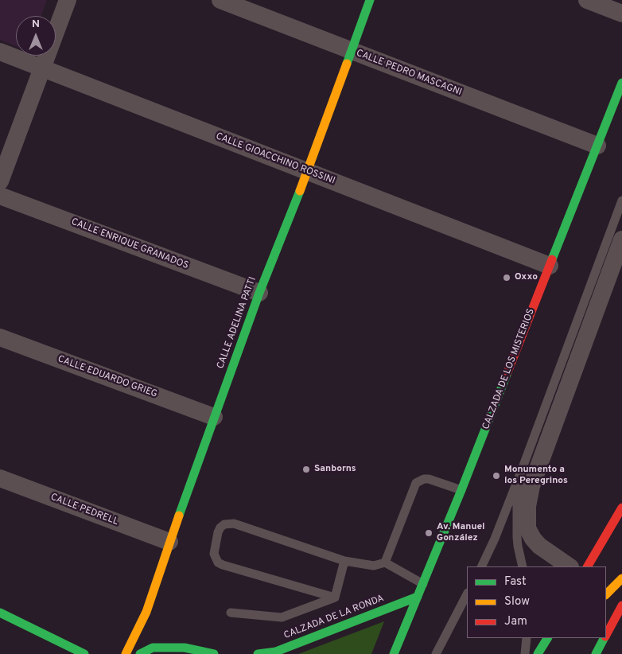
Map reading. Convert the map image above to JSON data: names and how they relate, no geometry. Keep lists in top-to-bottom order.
{
  "streets": {
    "street": [
      "CALLE PEDRO MASCAGNI",
      "CALLE GIOACCHINO ROSSINI",
      "CALLE ENRIQUE GRANADOS",
      "CALLE ADELINA PATTI",
      "CALZADA DE LOS MISTERIOS",
      "CALLE EDUARDO GRIEG",
      "CALLE PEDRELL",
      "CALZADA DE LA RONDA"
    ]
  },
  "crossings": [
    ["CALLE PEDRO MASCAGNI", "CALLE ADELINA PATTI"],
    ["CALLE PEDRO MASCAGNI", "CALZADA DE LOS MISTERIOS"],
    ["CALLE GIOACCHINO ROSSINI", "CALLE ADELINA PATTI"],
    ["CALLE GIOACCHINO ROSSINI", "CALZADA DE LOS MISTERIOS"],
    ["CALLE ENRIQUE GRANADOS", "CALLE ADELINA PATTI"],
    ["CALLE ADELINA PATTI", "CALLE EDUARDO GRIEG"],
    ["CALLE ADELINA PATTI", "CALLE PEDRELL"],
    ["CALZADA DE LOS MISTERIOS", "CALZADA DE LA RONDA"]
  ],
  "places": [
    "Oxxo",
    "Sanborns",
    "Monumento a los Peregrinos",
    "Av. Manuel González"
  ],
  "legend": ["Fast", "Slow", "Jam"],
  "north": "top"
}
